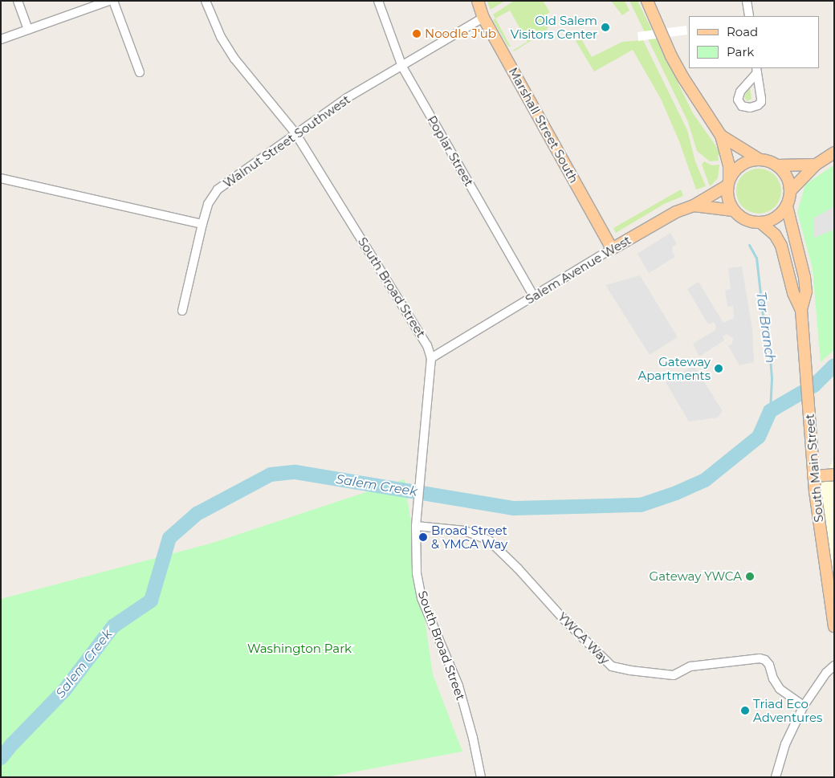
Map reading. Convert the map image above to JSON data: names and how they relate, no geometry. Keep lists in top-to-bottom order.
{
  "streets": {
    "main road": ["Marshall Street South", "Salem Avenue West", "South Main Street"],
    "street": [
      "Walnut Street Southwest",
      "Poplar Street",
      "South Broad Street",
      "YWCA Way"
    ]
  },
  "crossings": [
    ["Marshall Street South", "Walnut Street Southwest"],
    ["Marshall Street South", "Salem Avenue West"],
    ["Walnut Street Southwest", "Poplar Street"],
    ["Walnut Street Southwest", "South Broad Street"],
    ["Poplar Street", "Salem Avenue West"],
    ["Salem Avenue West", "South Broad Street"],
    ["Salem Avenue West", "South Main Street"],
    ["South Broad Street", "YWCA Way"]
  ],
  "water": ["Tar Branch", "Salem Creek"],
  "parks": ["Washington Park"],
  "places": [
    "Old Salem Visitors Center",
    "Noodle J'ub",
    "Gateway Apartments",
    "Broad Street & YMCA Way",
    "Gateway YWCA",
    "Triad Eco Adventures"
  ],
  "legend": ["Road", "Park"]
}
